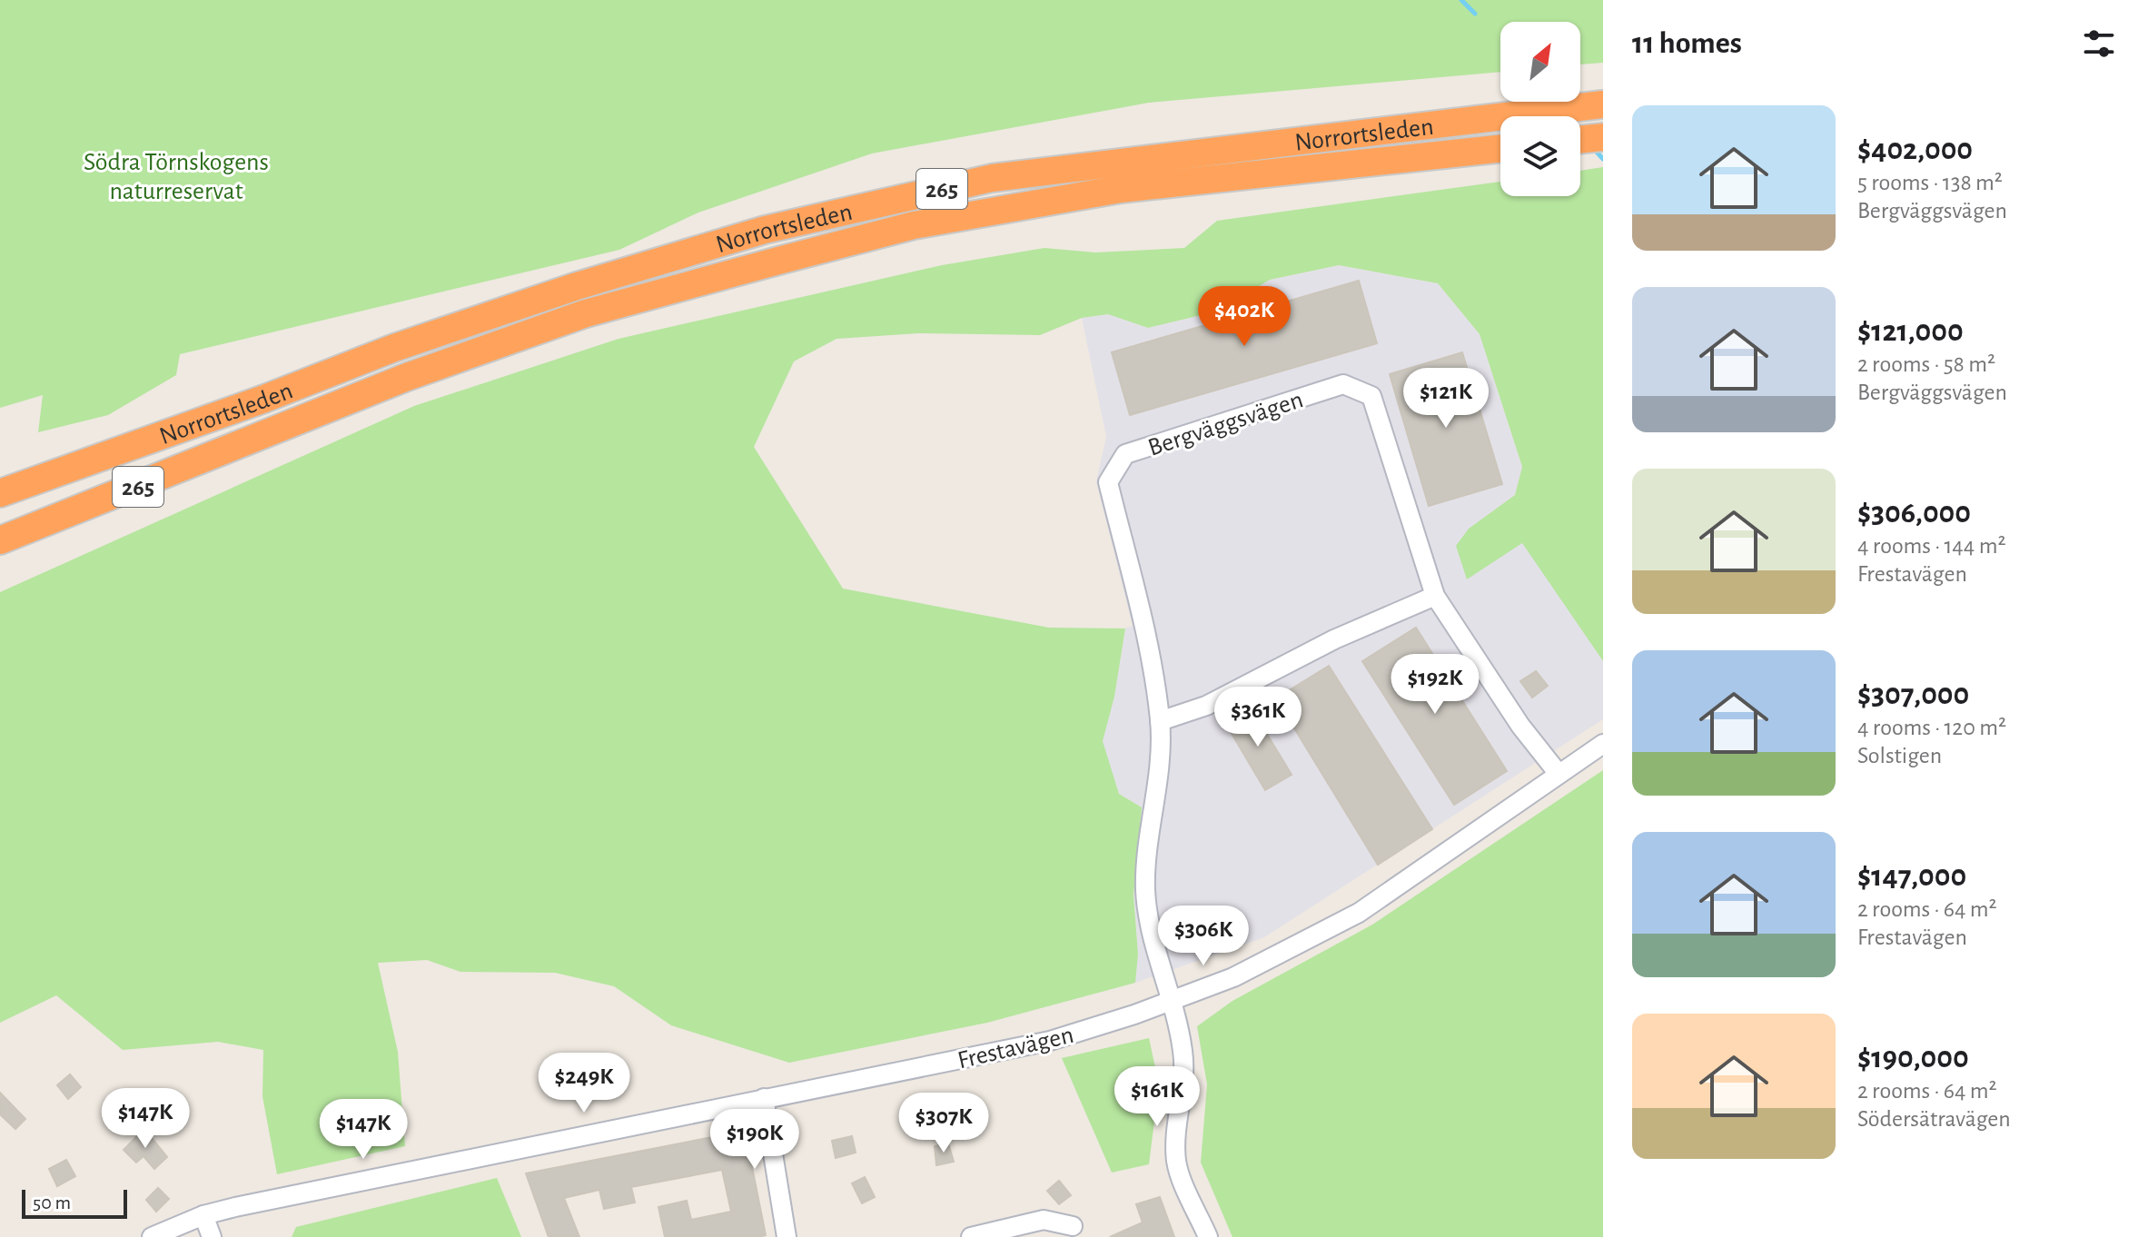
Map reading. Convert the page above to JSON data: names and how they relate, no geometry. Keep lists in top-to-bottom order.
{
  "streets": {
    "highway": ["Norrortsleden", "265"],
    "street": ["Bergväggsvägen", "Frestavägen"]
  },
  "crossings": [
    ["Bergväggsvägen", "Frestavägen"]
  ],
  "parks": ["Södra Törnskogens naturreservat"],
  "scale_bar": "50 m",
  "north": "top right",
  "page": {
    "heading": "11 homes",
    "list": [
      {
        "name": "$402,000",
        "note": "5 rooms · 138 m² · Bergväggsvägen"
      },
      {
        "name": "$121,000",
        "note": "2 rooms · 58 m² · Bergväggsvägen"
      },
      {
        "name": "$306,000",
        "note": "4 rooms · 144 m² · Frestavägen"
      },
      {
        "name": "$307,000",
        "note": "4 rooms · 120 m² · Solstigen"
      },
      {
        "name": "$147,000",
        "note": "2 rooms · 64 m² · Frestavägen"
      },
      {
        "name": "$190,000",
        "note": "2 rooms · 64 m² · Södersätravägen"
      }
    ],
    "price": [
      "$402K",
      "$121K",
      "$192K",
      "$361K",
      "$306K",
      "$249K",
      "$161K",
      "$147K",
      "$307K",
      "$147K",
      "$190K"
    ],
    "scale": "50 m"
  }
}
